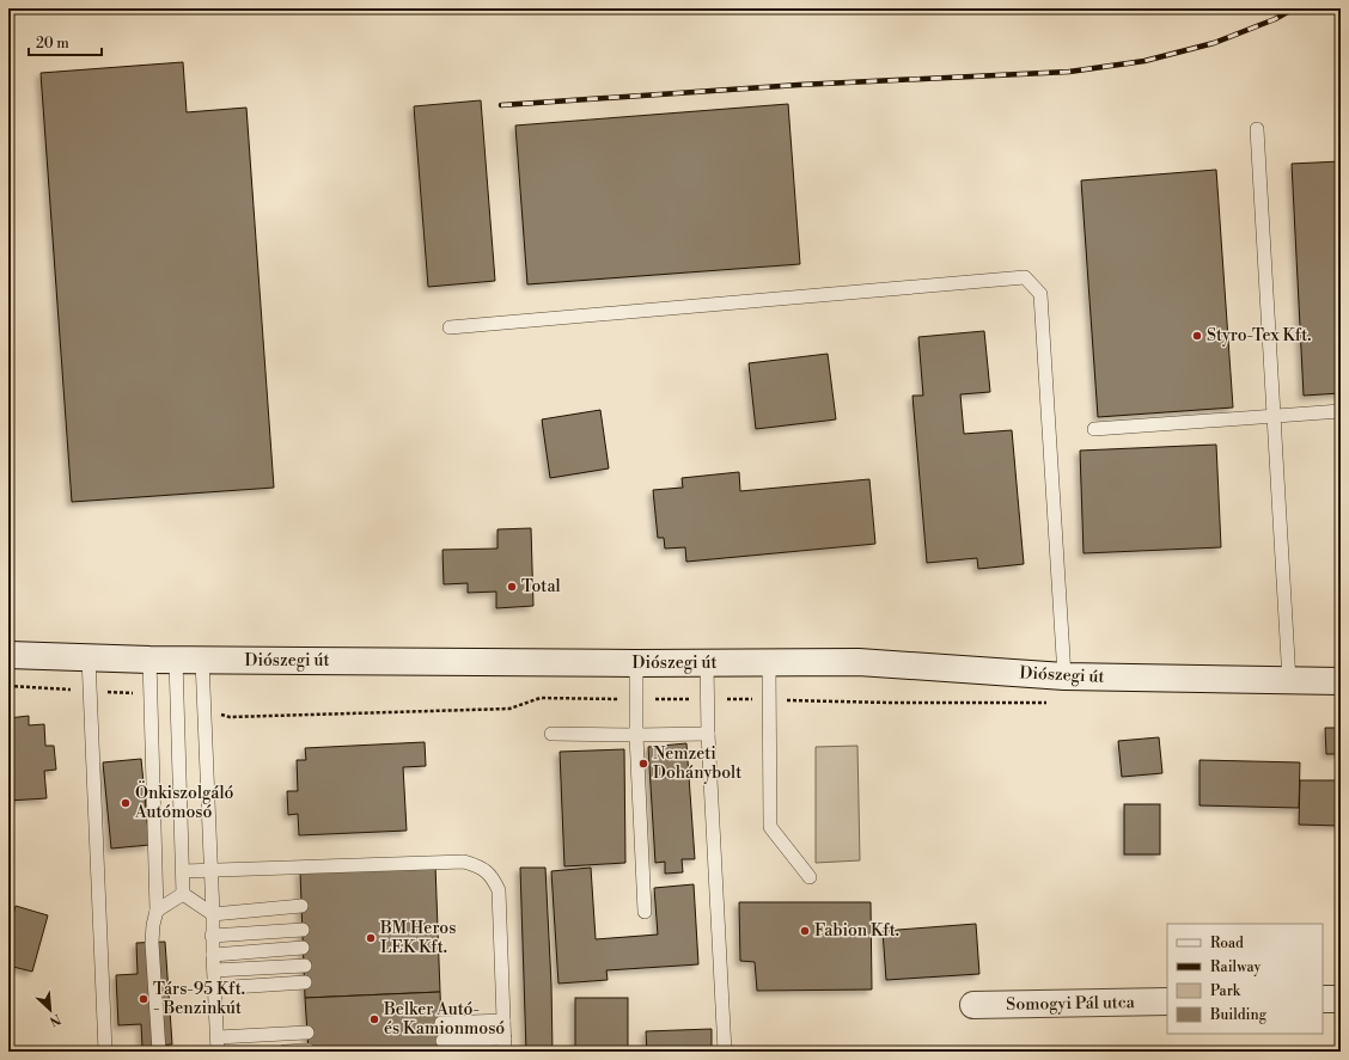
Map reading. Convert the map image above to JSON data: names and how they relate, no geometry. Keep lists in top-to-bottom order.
{
  "streets": {
    "main road": ["Diószegi út", "Somogyi Pál utca"]
  },
  "places": [
    "Styro-Tex Kft.",
    "Total",
    "Nemzeti Dohánybolt",
    "Önkiszolgáló Autómosó",
    "Fabion Kft.",
    "BM Heros LEK Kft.",
    "Társ-95 Kft. - Benzinkút",
    "Belker Autó- és Kamionmosó"
  ],
  "legend": [
    "Road",
    "Railway",
    "Park",
    "Building"
  ],
  "scale_bar": "20 m",
  "north": "bottom right"
}
